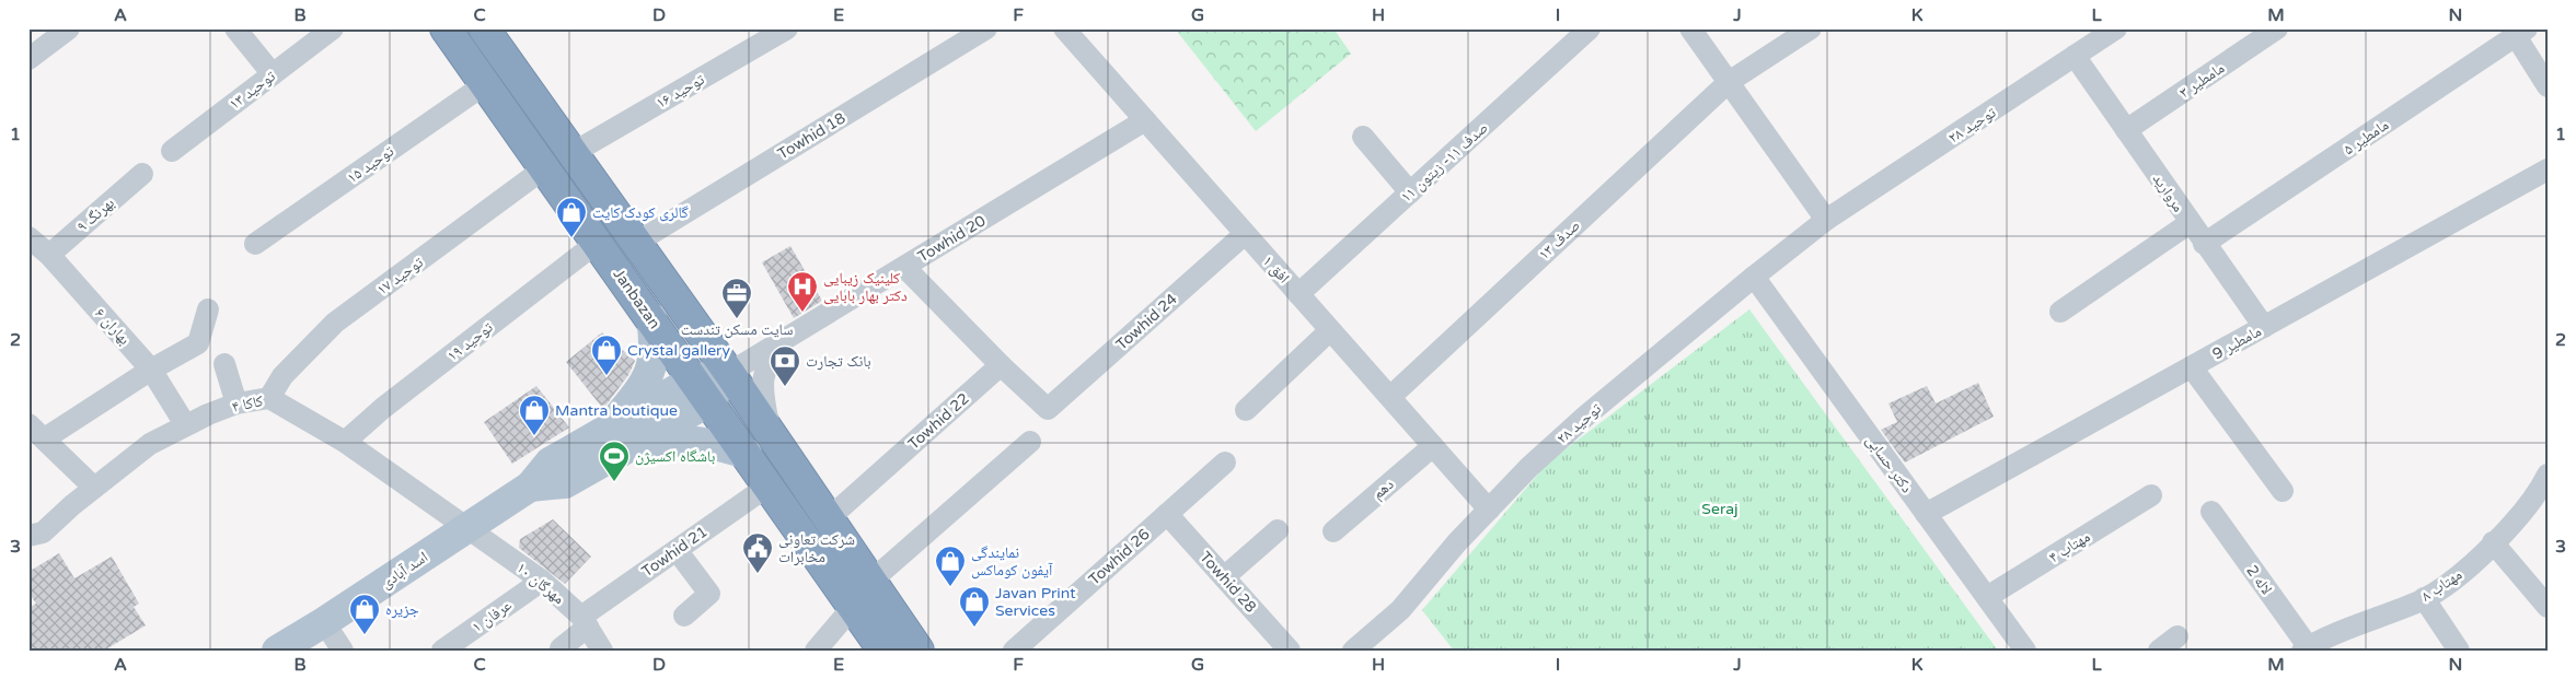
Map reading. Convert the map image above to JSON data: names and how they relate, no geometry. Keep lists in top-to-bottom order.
{
  "streets": {
    "highway": ["Janbazan"],
    "main road": ["اسد آبادی"],
    "street": [
      "مامطیر ۳",
      "توحید ۱۳",
      "توحید ۱۶",
      "توحید ۲۸",
      "Towhid 18",
      "مامطیر ۵",
      "صدف ۱۱- زیتون ۱۱",
      "توحید ۱۵",
      "مروارید",
      "بهرنگ ۹",
      "Towhid 20",
      "صدف ۱۳",
      "افق ۱",
      "توحید ۱۷",
      "Towhid 24",
      "بهاران ۶",
      "توحید ۱۹",
      "مامطیر 9",
      "کاکا ۴",
      "Towhid 22",
      "دکتر حسابی",
      "دهم",
      "مهتاب ۴",
      "Towhid 21",
      "Towhid 26",
      "لاله 2",
      "Towhid 28",
      "مهرگان ۱۰",
      "مهتاب ۸",
      "عرفان ۱"
    ]
  },
  "crossings": [
    ["مامطیر ۳", "مروارید"],
    ["توحید ۱۶", "Janbazan"],
    ["توحید ۲۸", "مروارید"],
    ["توحید ۲۸", "افق ۱"],
    ["توحید ۲۸", "دکتر حسابی"],
    ["Towhid 18", "Janbazan"],
    ["مامطیر ۵", "مروارید"],
    ["صدف ۱۱- زیتون ۱۱", "افق ۱"],
    ["توحید ۱۵", "Janbazan"],
    ["مروارید", "مامطیر 9"],
    ["بهرنگ ۹", "بهاران ۶"],
    ["Towhid 20", "افق ۱"],
    ["Towhid 20", "Janbazan"],
    ["Towhid 20", "اسد آبادی"],
    ["صدف ۱۳", "افق ۱"],
    ["افق ۱", "Towhid 24"],
    ["افق ۱", "دهم"],
    ["توحید ۱۷", "Janbazan"],
    ["توحید ۱۷", "کاکا ۴"],
    ["Janbazan", "توحید ۱۹"],
    ["Janbazan", "Towhid 22"],
    ["Janbazan", "Towhid 21"],
    ["Janbazan", "اسد آبادی"],
    ["Towhid 24", "Towhid 22"],
    ["بهاران ۶", "کاکا ۴"],
    ["توحید ۱۹", "کاکا ۴"],
    ["مامطیر 9", "دکتر حسابی"],
    ["کاکا ۴", "اسد آبادی"],
    ["کاکا ۴", "مهرگان ۱۰"],
    ["دکتر حسابی", "مهتاب ۴"],
    ["Towhid 21", "مهرگان ۱۰"],
    ["Towhid 26", "Towhid 28"],
    ["اسد آبادی", "مهرگان ۱۰"],
    ["لاله 2", "مهتاب ۸"],
    ["مهرگان ۱۰", "عرفان ۱"]
  ],
  "parks": ["Seraj"],
  "places": {
    "shop": [
      "گالری کودک کایت",
      "Crystal gallery",
      "Mantra boutique",
      "نمایندگی آیفون کوماکس",
      "Javan Print Services",
      "جزیره"
    ],
    "hospital": ["کلینیک زیبایی دکتر بهار بابایی"],
    "office": ["سایت مسکن تندست"],
    "bank": ["بانک تجارت"],
    "sports": ["باشگاه اکسیژن"],
    "public building": ["شرکت تعاونی مخابرات"]
  },
  "grid": {
    "columns": [
      "A",
      "B",
      "C",
      "D",
      "E",
      "F",
      "G",
      "H",
      "I",
      "J",
      "K",
      "L",
      "M",
      "N"
    ],
    "rows": ["1", "2", "3"]
  }
}
